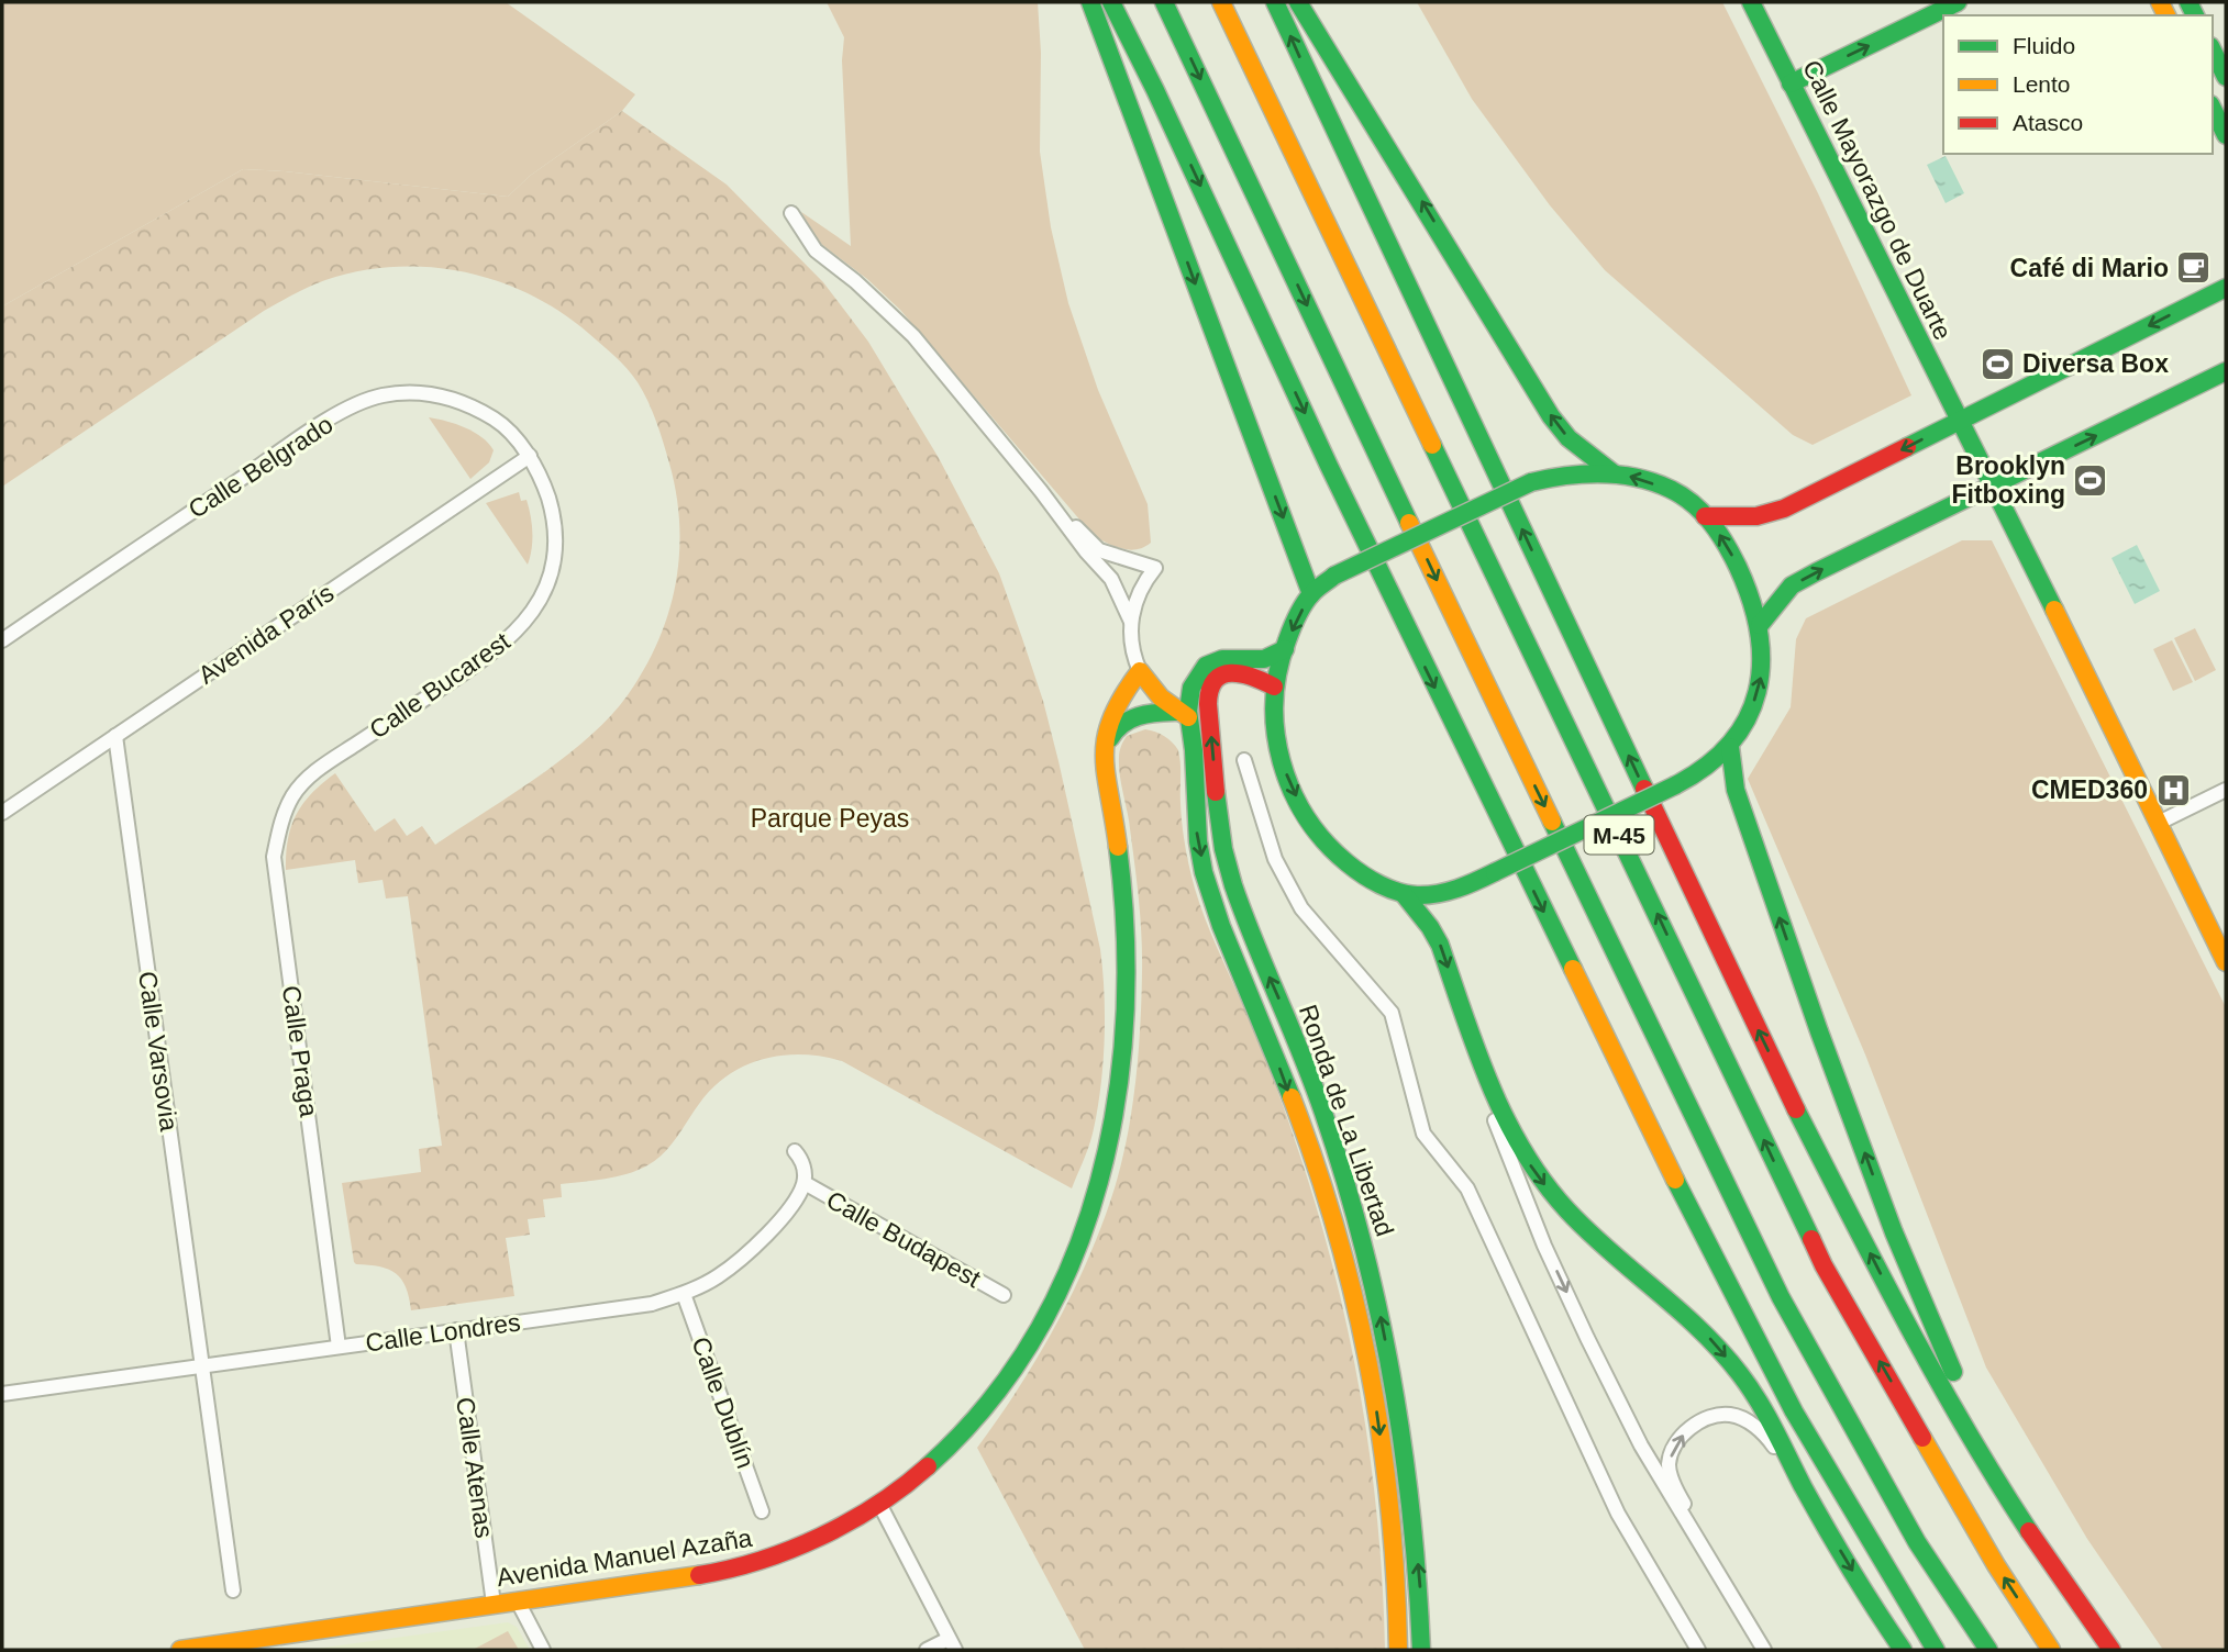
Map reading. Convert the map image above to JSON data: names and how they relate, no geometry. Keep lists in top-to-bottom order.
{
  "streets": {
    "main road": [
      "Calle Mayorazgo de Duarte",
      "M-45",
      "Ronda de La Libertad",
      "Avenida Manuel Azaña"
    ],
    "street": [
      "Calle Belgrado",
      "Avenida París",
      "Calle Bucarest",
      "Calle Varsovia",
      "Calle Praga",
      "Calle Budapest",
      "Calle Londres",
      "Calle Dublín",
      "Calle Atenas"
    ]
  },
  "crossings": [
    ["Calle Belgrado", "Avenida París"],
    ["Calle Belgrado", "Calle Bucarest"],
    ["Avenida París", "Calle Bucarest"],
    ["Avenida París", "Calle Varsovia"],
    ["Calle Bucarest", "Calle Praga"],
    ["M-45", "Ronda de La Libertad"],
    ["Calle Varsovia", "Calle Londres"],
    ["Calle Praga", "Calle Londres"],
    ["Calle Budapest", "Calle Londres"],
    ["Calle Londres", "Calle Dublín"],
    ["Calle Londres", "Calle Atenas"],
    ["Calle Atenas", "Avenida Manuel Azaña"]
  ],
  "parks": ["Parque Peyas"],
  "places": {
    "cafe": ["Café di Mario"],
    "sports": ["Diversa Box", "Brooklyn Fitboxing"],
    "hospital": ["CMED360"]
  },
  "legend": ["Fluido", "Lento", "Atasco"]
}
